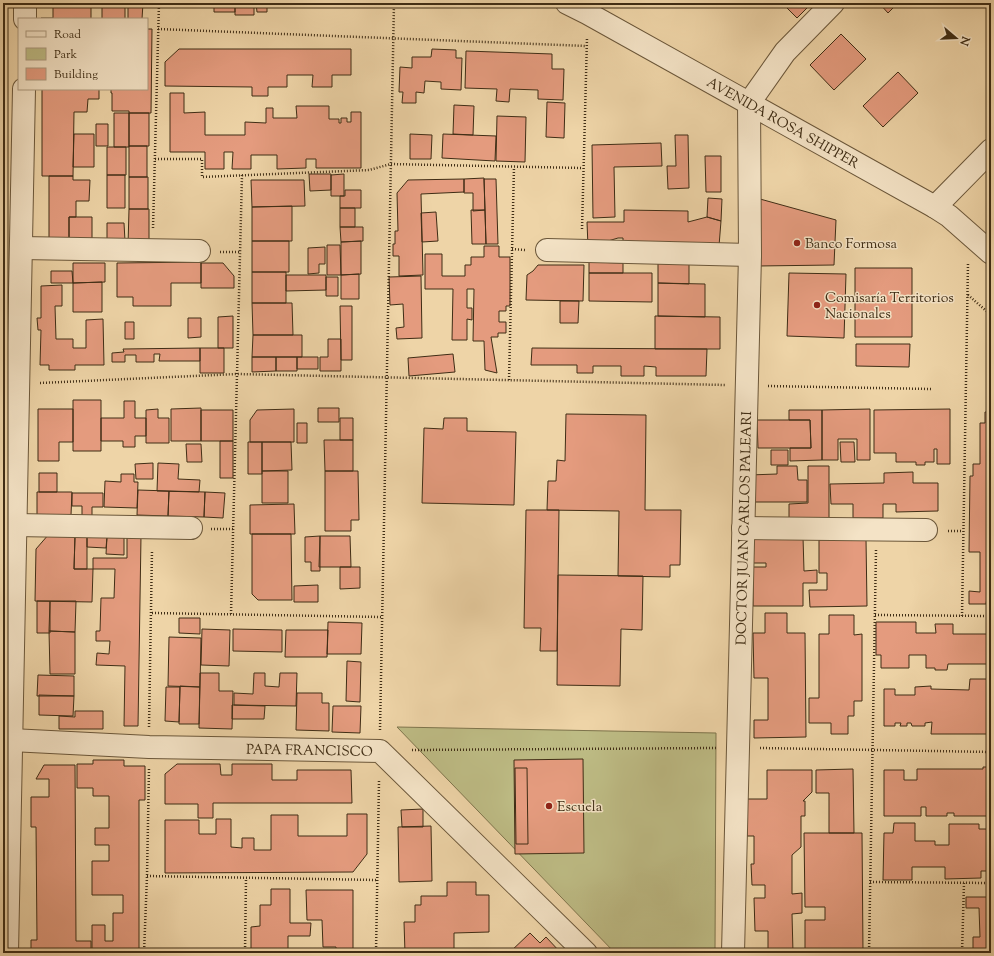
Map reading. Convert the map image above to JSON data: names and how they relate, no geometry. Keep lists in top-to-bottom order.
{
  "streets": {
    "street": ["AVENIDA ROSA SHIPPER", "DOCTOR JUAN CARLOS PALEARI", "PAPA FRANCISCO"]
  },
  "crossings": [
    ["AVENIDA ROSA SHIPPER", "DOCTOR JUAN CARLOS PALEARI"]
  ],
  "places": ["Banco Formosa", "Comisaría Territorios Nacionales", "Escuela"],
  "legend": ["Road", "Park", "Building"],
  "north": "right"
}
